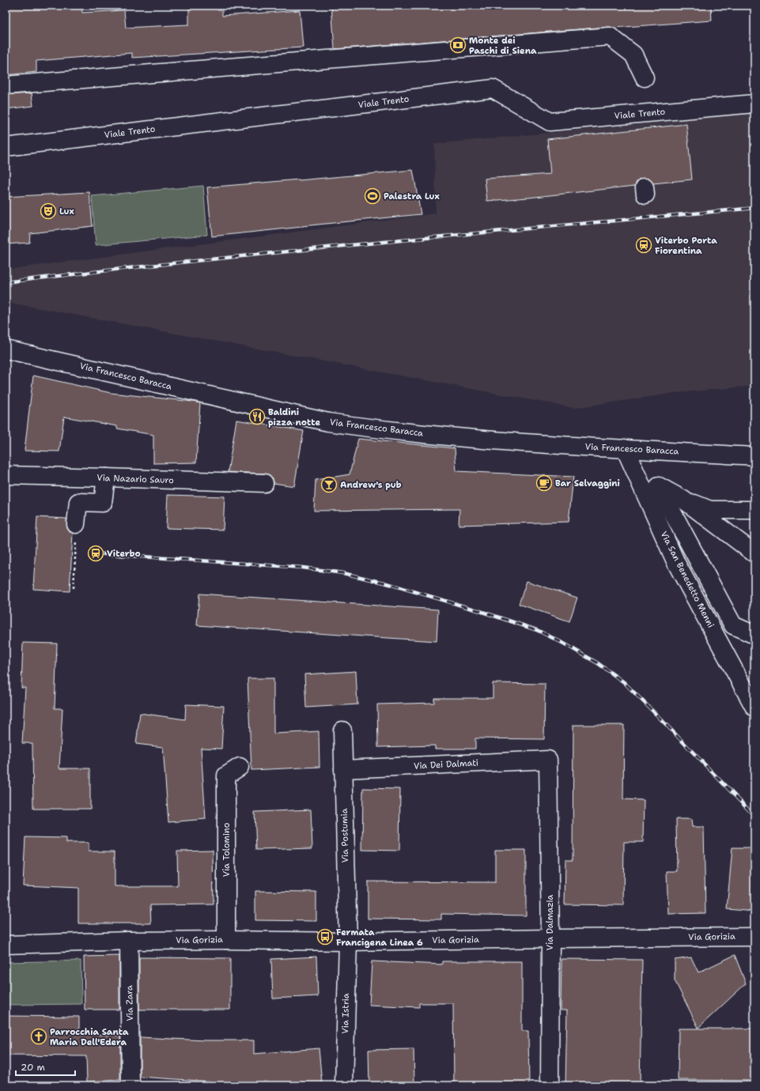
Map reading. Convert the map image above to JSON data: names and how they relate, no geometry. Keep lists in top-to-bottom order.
{
  "streets": {
    "street": [
      "Viale Trento",
      "Via Francesco Baracca",
      "Via Nazario Sauro",
      "Via San Benedetto Menni",
      "Via Dei Dalmati",
      "Via Postumia",
      "Via Tolomino",
      "Via Dalmazia",
      "Via Gorizia",
      "Via Zara",
      "Via Istria"
    ]
  },
  "crossings": [
    ["Via Francesco Baracca", "Via San Benedetto Menni"],
    ["Via Dei Dalmati", "Via Postumia"],
    ["Via Dei Dalmati", "Via Dalmazia"],
    ["Via Postumia", "Via Gorizia"],
    ["Via Postumia", "Via Istria"],
    ["Via Tolomino", "Via Gorizia"],
    ["Via Dalmazia", "Via Gorizia"],
    ["Via Gorizia", "Via Zara"],
    ["Via Gorizia", "Via Istria"]
  ],
  "places": {
    "bank": ["Monte dei Paschi di Siena"],
    "sports": ["Palestra Lux"],
    "theatre": ["Lux"],
    "station": ["Viterbo Porta Fiorentina", "Viterbo"],
    "restaurant": ["Baldini pizza notte"],
    "cafe": ["Bar Selvaggini"],
    "bar": ["Andrew's pub"],
    "bus stop": ["Fermata Francigena Linea 6"],
    "church": ["Parrocchia Santa Maria Dell'Edera"]
  },
  "scale_bar": "20 m"
}
